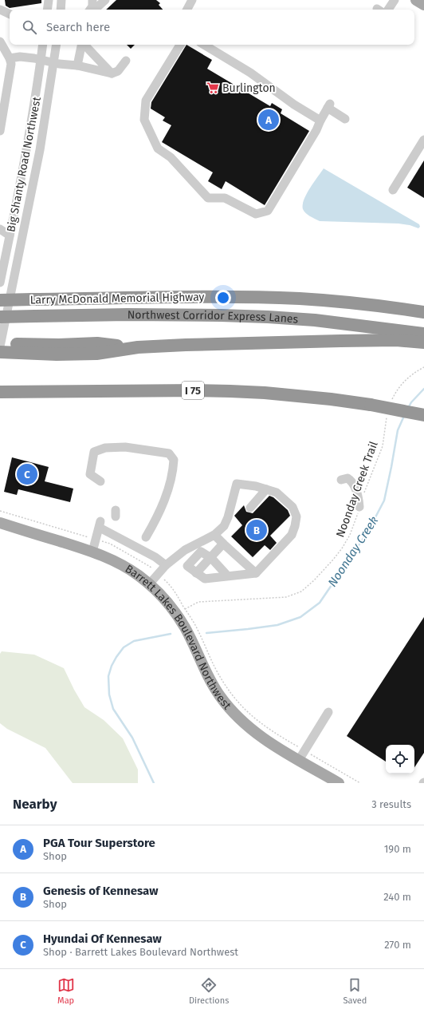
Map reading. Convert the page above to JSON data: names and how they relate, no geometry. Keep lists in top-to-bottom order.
{
  "streets": {
    "highway": ["Larry McDonald Memorial Highway", "Northwest Corridor Express Lanes", "I 75"],
    "main road": ["Barrett Lakes Boulevard Northwest"],
    "street": ["Big Shanty Road Northwest"],
    "path": ["Noonday Creek Trail"]
  },
  "crossings": [
    ["Noonday Creek Trail", "Barrett Lakes Boulevard Northwest"]
  ],
  "water": ["Noonday Creek"],
  "places": {
    "supermarket": ["Burlington"]
  },
  "page": {
    "search": "Search here",
    "pins": ["A", "C", "B"],
    "heading": ["Nearby", "3 results"],
    "list": [
      {
        "mark": "A",
        "name": "PGA Tour Superstore",
        "note": "Shop",
        "value": "190 m"
      },
      {
        "mark": "B",
        "name": "Genesis of Kennesaw",
        "note": "Shop",
        "value": "240 m"
      },
      {
        "mark": "C",
        "name": "Hyundai Of Kennesaw",
        "note": "Shop · Barrett Lakes Boulevard Northwest",
        "value": "270 m"
      }
    ],
    "nav": ["Map", "Directions", "Saved"]
  }
}
